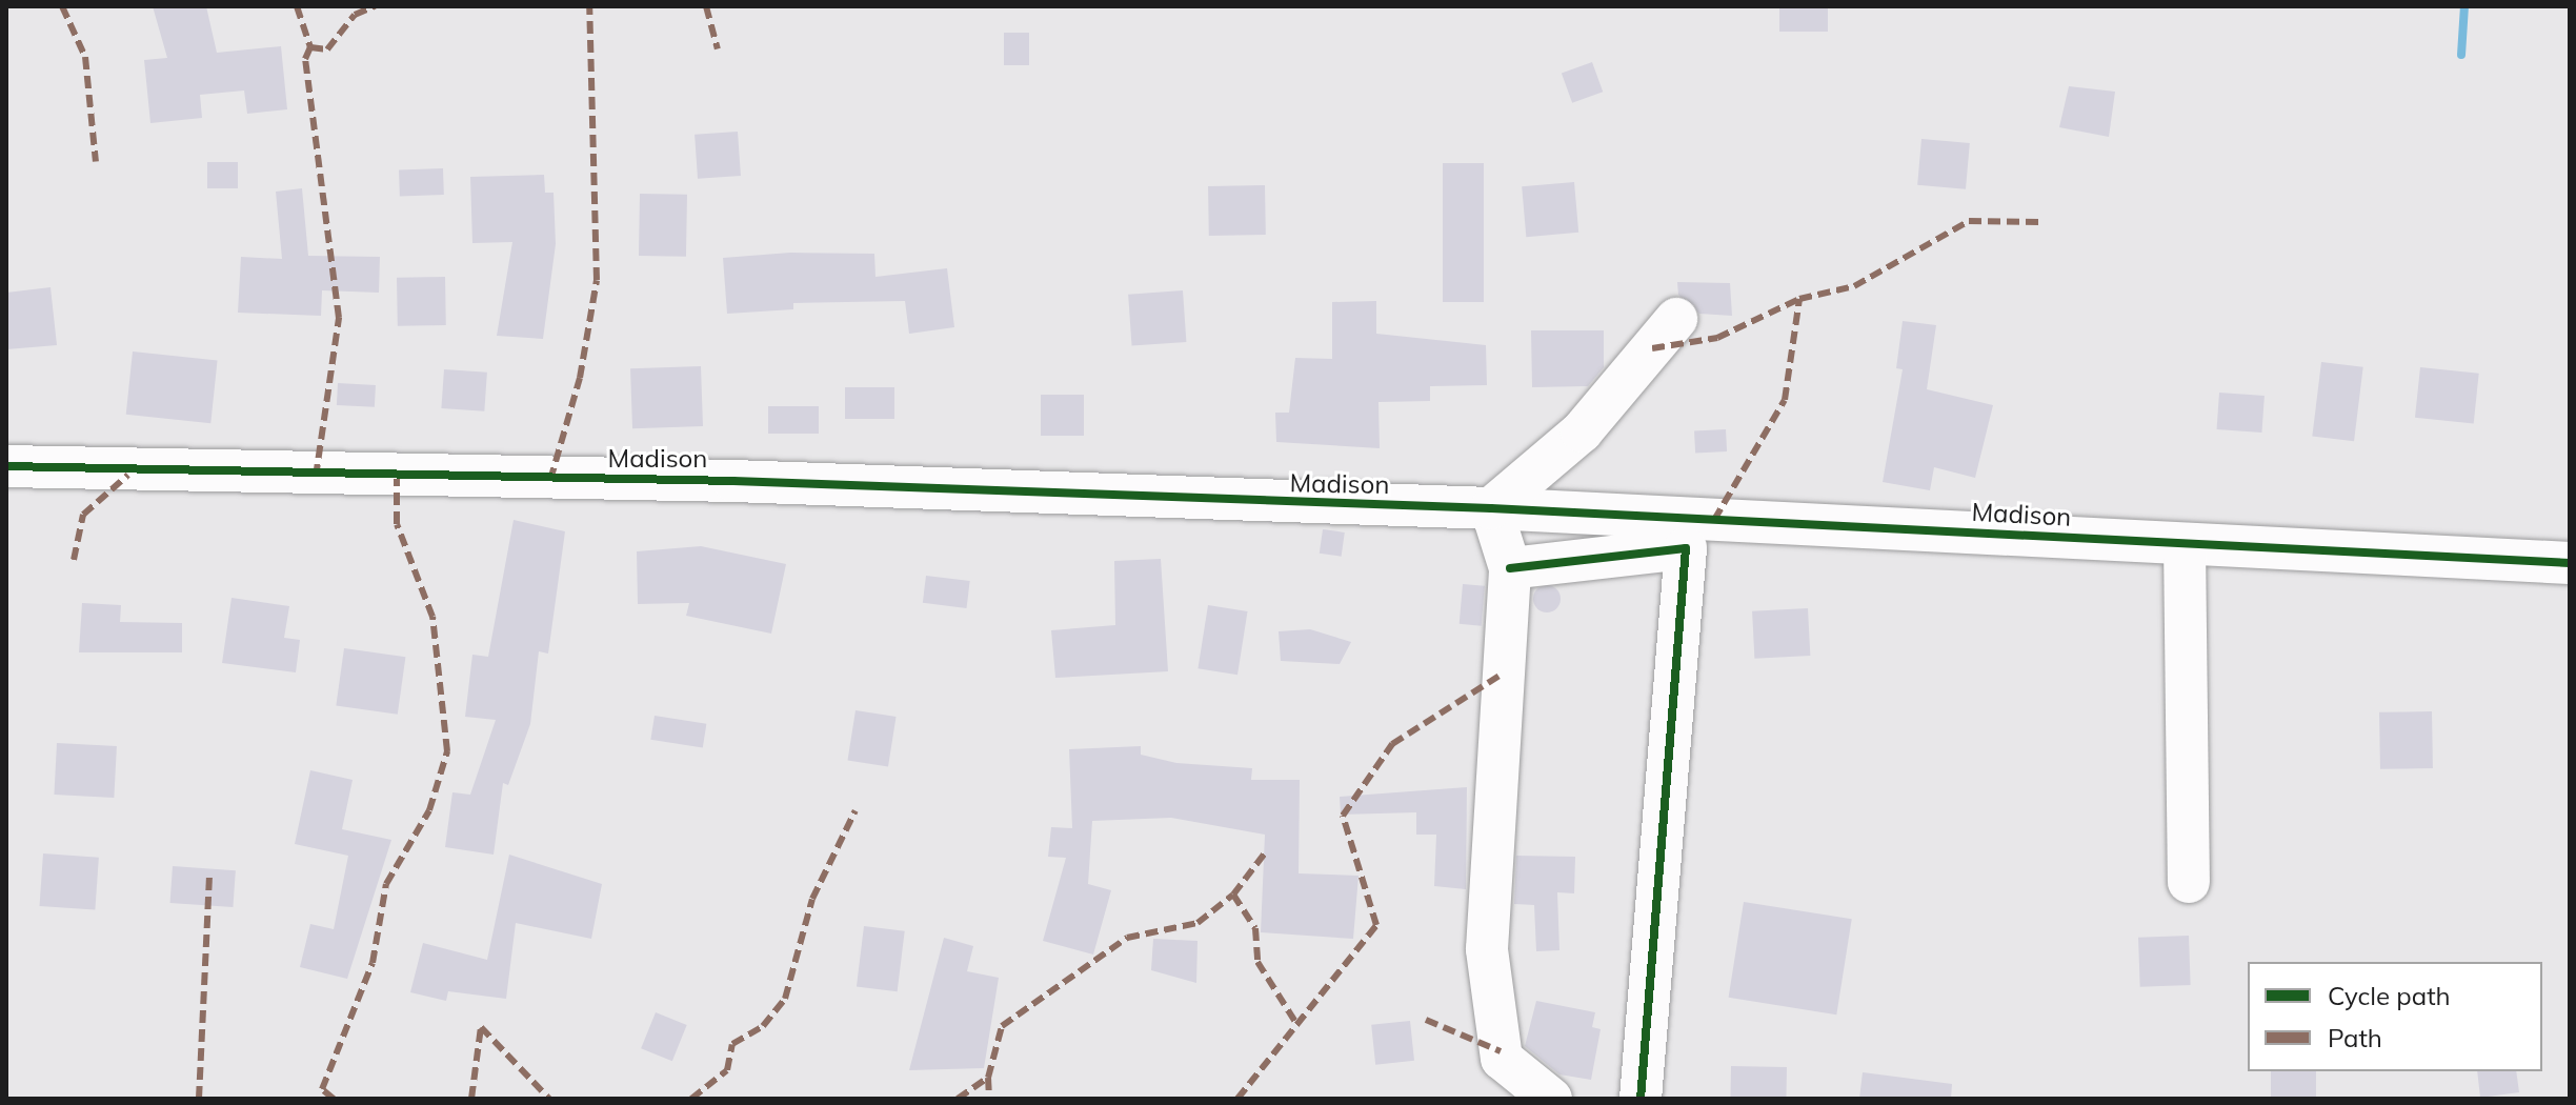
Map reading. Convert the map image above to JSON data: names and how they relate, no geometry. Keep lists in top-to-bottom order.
{
  "streets": {
    "street": ["Madison"]
  },
  "legend": ["Cycle path", "Path"]
}
